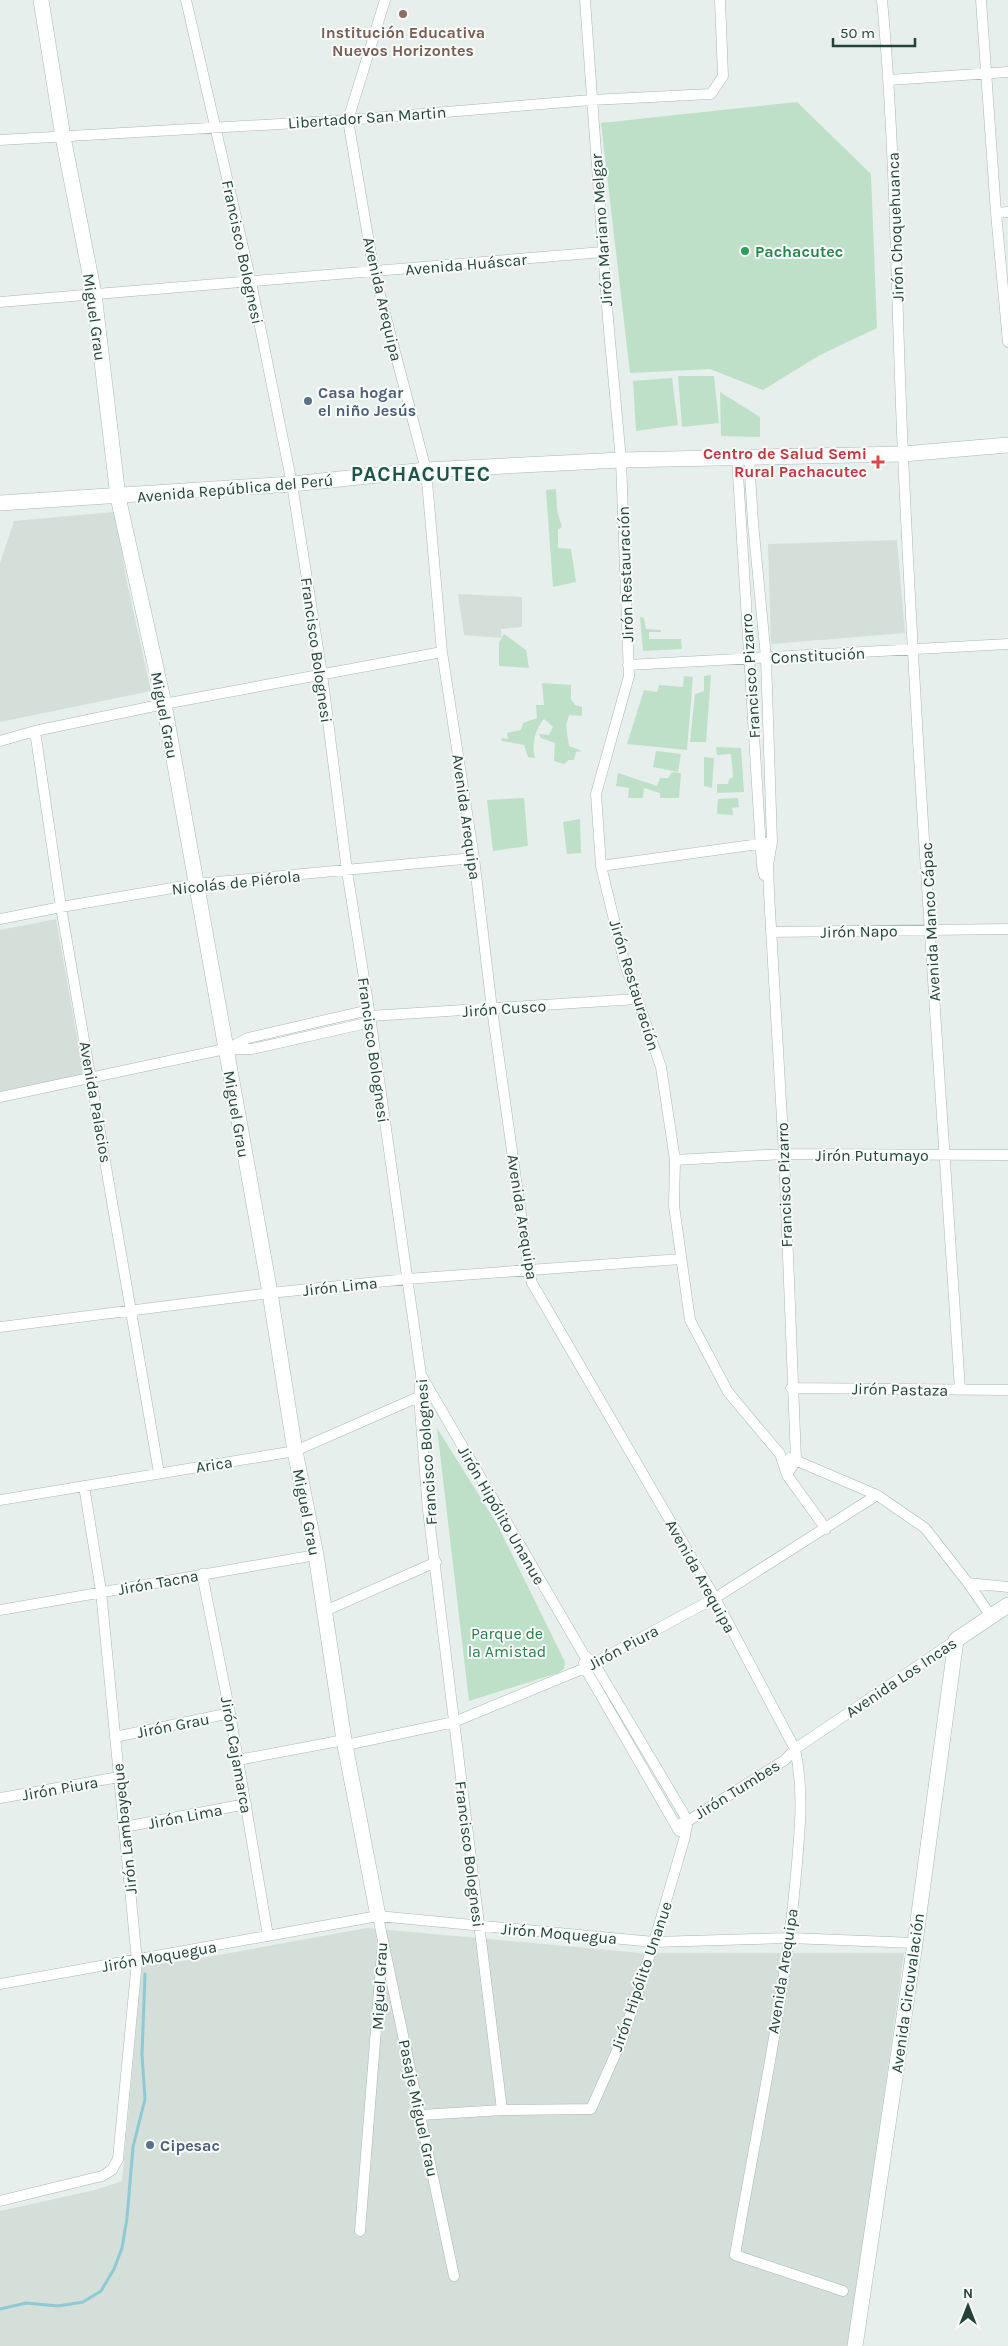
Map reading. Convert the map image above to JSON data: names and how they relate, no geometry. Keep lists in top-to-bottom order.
{
  "streets": {
    "street": [
      "Libertador San Martin",
      "Jirón Choquehuanca",
      "Jirón Mariano Melgar",
      "Francisco Bolognesi",
      "Avenida Huáscar",
      "Avenida Arequipa",
      "Miguel Grau",
      "Avenida República del Perú",
      "Jirón Restauración",
      "Constitución",
      "Francisco Pizarro",
      "Nicolás de Piérola",
      "Avenida Manco Cápac",
      "Jirón Napo",
      "Jirón Cusco",
      "Avenida Palacios",
      "Jirón Putumayo",
      "Jirón Lima",
      "Jirón Pastaza",
      "Arica",
      "Jirón Hipólito Unanue",
      "Jirón Tacna",
      "Jirón Piura",
      "Avenida Los Incas",
      "Jirón Grau",
      "Jirón Cajamarca",
      "Jirón Tumbes",
      "Jirón Lambayeque",
      "Jirón Moquegua",
      "Avenida Circuvalación",
      "Pasaje Miguel Grau"
    ]
  },
  "crossings": [
    ["Libertador San Martin", "Jirón Mariano Melgar"],
    ["Libertador San Martin", "Francisco Bolognesi"],
    ["Libertador San Martin", "Avenida Arequipa"],
    ["Libertador San Martin", "Miguel Grau"],
    ["Jirón Choquehuanca", "Avenida República del Perú"],
    ["Jirón Choquehuanca", "Avenida Manco Cápac"],
    ["Jirón Mariano Melgar", "Avenida Huáscar"],
    ["Jirón Mariano Melgar", "Avenida República del Perú"],
    ["Jirón Mariano Melgar", "Jirón Restauración"],
    ["Francisco Bolognesi", "Avenida Huáscar"],
    ["Francisco Bolognesi", "Avenida República del Perú"],
    ["Francisco Bolognesi", "Nicolás de Piérola"],
    ["Francisco Bolognesi", "Jirón Cusco"],
    ["Francisco Bolognesi", "Jirón Lima"],
    ["Francisco Bolognesi", "Arica"],
    ["Francisco Bolognesi", "Jirón Hipólito Unanue"],
    ["Francisco Bolognesi", "Jirón Piura"],
    ["Francisco Bolognesi", "Jirón Moquegua"],
    ["Avenida Huáscar", "Avenida Arequipa"],
    ["Avenida Huáscar", "Miguel Grau"],
    ["Avenida Arequipa", "Avenida República del Perú"],
    ["Avenida Arequipa", "Nicolás de Piérola"],
    ["Avenida Arequipa", "Jirón Cusco"],
    ["Avenida Arequipa", "Jirón Lima"],
    ["Avenida Arequipa", "Jirón Piura"],
    ["Avenida Arequipa", "Avenida Los Incas"],
    ["Avenida Arequipa", "Jirón Tumbes"],
    ["Avenida Arequipa", "Jirón Moquegua"],
    ["Miguel Grau", "Avenida República del Perú"],
    ["Miguel Grau", "Nicolás de Piérola"],
    ["Miguel Grau", "Jirón Cusco"],
    ["Miguel Grau", "Jirón Lima"],
    ["Miguel Grau", "Arica"],
    ["Miguel Grau", "Jirón Tacna"],
    ["Miguel Grau", "Jirón Piura"],
    ["Miguel Grau", "Jirón Moquegua"],
    ["Miguel Grau", "Pasaje Miguel Grau"],
    ["Avenida República del Perú", "Jirón Restauración"],
    ["Avenida República del Perú", "Francisco Pizarro"],
    ["Avenida República del Perú", "Avenida Manco Cápac"],
    ["Jirón Restauración", "Constitución"],
    ["Jirón Restauración", "Francisco Pizarro"],
    ["Jirón Restauración", "Jirón Cusco"],
    ["Jirón Restauración", "Jirón Putumayo"],
    ["Jirón Restauración", "Jirón Lima"],
    ["Jirón Restauración", "Jirón Piura"],
    ["Jirón Restauración", "Avenida Los Incas"],
    ["Constitución", "Francisco Pizarro"],
    ["Constitución", "Avenida Manco Cápac"],
    ["Francisco Pizarro", "Jirón Napo"],
    ["Francisco Pizarro", "Jirón Putumayo"],
    ["Francisco Pizarro", "Jirón Pastaza"],
    ["Nicolás de Piérola", "Avenida Palacios"],
    ["Avenida Manco Cápac", "Jirón Napo"],
    ["Avenida Manco Cápac", "Jirón Putumayo"],
    ["Avenida Manco Cápac", "Jirón Pastaza"],
    ["Jirón Cusco", "Avenida Palacios"],
    ["Avenida Palacios", "Jirón Lima"],
    ["Avenida Palacios", "Arica"],
    ["Jirón Lima", "Jirón Cajamarca"],
    ["Jirón Lima", "Jirón Lambayeque"],
    ["Arica", "Jirón Hipólito Unanue"],
    ["Arica", "Jirón Lambayeque"],
    ["Jirón Hipólito Unanue", "Jirón Piura"],
    ["Jirón Hipólito Unanue", "Jirón Tumbes"],
    ["Jirón Hipólito Unanue", "Jirón Moquegua"],
    ["Jirón Tacna", "Jirón Cajamarca"],
    ["Jirón Tacna", "Jirón Lambayeque"],
    ["Jirón Piura", "Jirón Cajamarca"],
    ["Jirón Piura", "Jirón Lambayeque"],
    ["Avenida Los Incas", "Jirón Tumbes"],
    ["Avenida Los Incas", "Avenida Circuvalación"],
    ["Jirón Grau", "Jirón Cajamarca"],
    ["Jirón Grau", "Jirón Lambayeque"],
    ["Jirón Cajamarca", "Jirón Moquegua"],
    ["Jirón Lambayeque", "Jirón Moquegua"],
    ["Jirón Moquegua", "Avenida Circuvalación"]
  ],
  "districts": ["PACHACUTEC"],
  "parks": ["Parque de la Amistad"],
  "places": {
    "other": [
      "Institución Educativa Nuevos Horizontes",
      "Pachacutec",
      "Casa hogar el niño Jesús",
      "Cipesac"
    ],
    "health": ["Centro de Salud Semi Rural Pachacutec"]
  },
  "scale_bar": "50 m",
  "north": "top"
}
